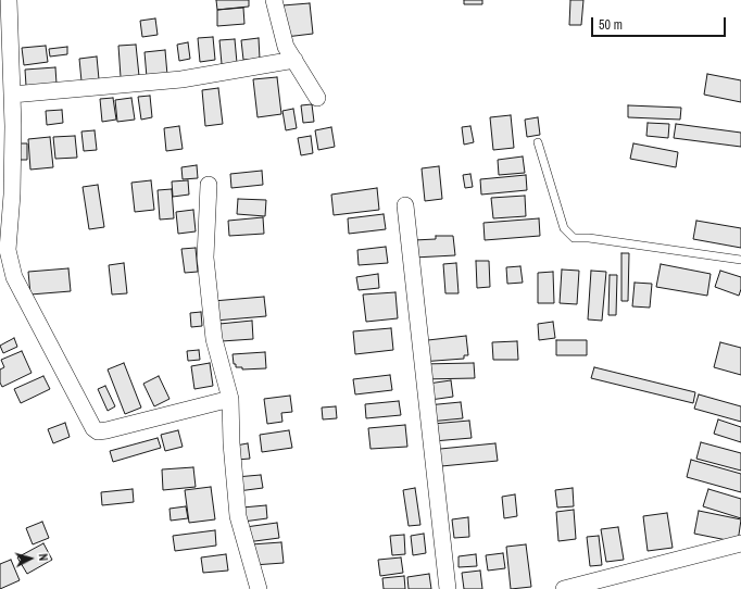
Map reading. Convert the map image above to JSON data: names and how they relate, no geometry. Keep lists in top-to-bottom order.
{
  "scale_bar": "50 m",
  "north": "right"
}
